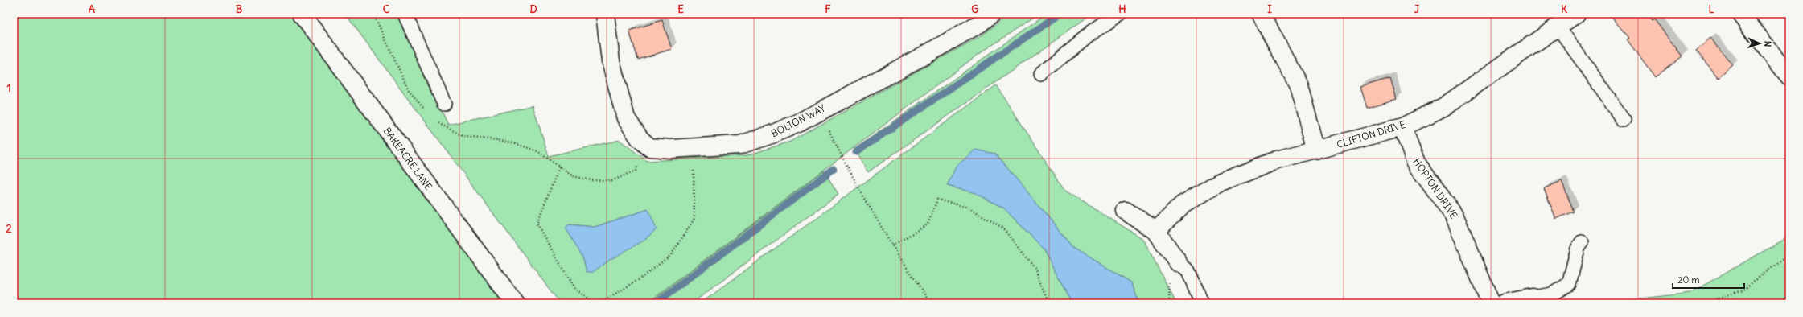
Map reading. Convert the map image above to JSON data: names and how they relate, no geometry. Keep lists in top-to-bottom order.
{
  "streets": {
    "street": [
      "BOLTON WAY",
      "CLIFTON DRIVE",
      "BAKEACRE LANE",
      "HOPTON DRIVE"
    ]
  },
  "crossings": [
    ["CLIFTON DRIVE", "HOPTON DRIVE"]
  ],
  "scale_bar": "20 m",
  "north": "right",
  "grid": {
    "columns": [
      "A",
      "B",
      "C",
      "D",
      "E",
      "F",
      "G",
      "H",
      "I",
      "J",
      "K",
      "L"
    ],
    "rows": ["1", "2"]
  }
}
